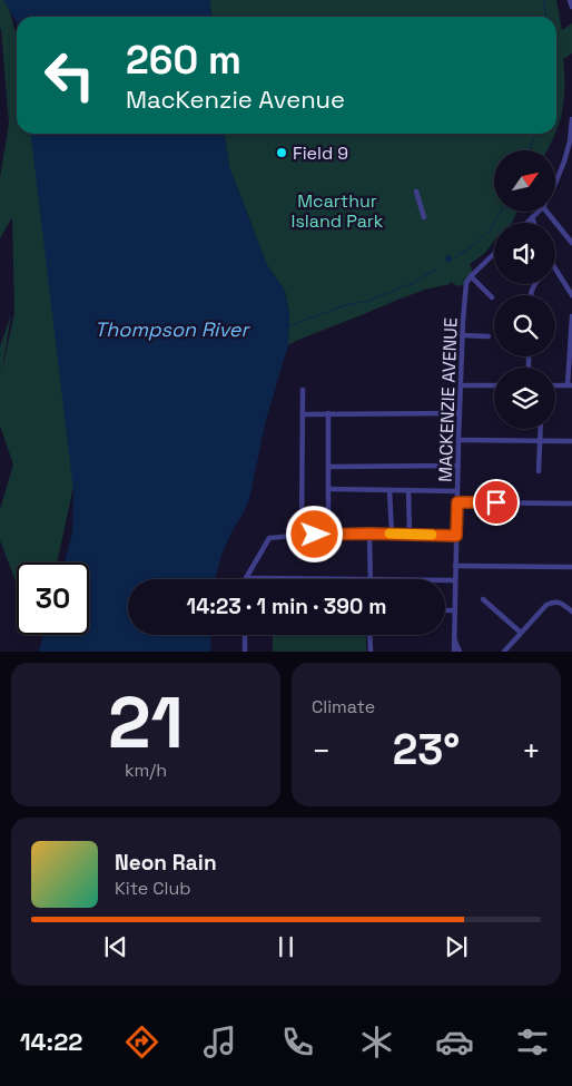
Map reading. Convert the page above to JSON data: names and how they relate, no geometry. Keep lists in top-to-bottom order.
{
  "streets": {
    "street": ["MACKENZIE AVENUE"]
  },
  "water": ["Thompson River"],
  "parks": ["Mcarthur Island Park"],
  "places": ["Field 9"],
  "north": "top right",
  "page": {
    "turn": ["260 m", "MacKenzie Avenue"],
    "limit": "30",
    "trip": "14:23 · 1 min · 390 m",
    "tile": [
      ["21", "km/h"],
      "Climate"
    ],
    "heat": ["−", "23°", "+"],
    "song": ["Neon Rain", "Kite Club"],
    "tabs": "14:22"
  }
}
